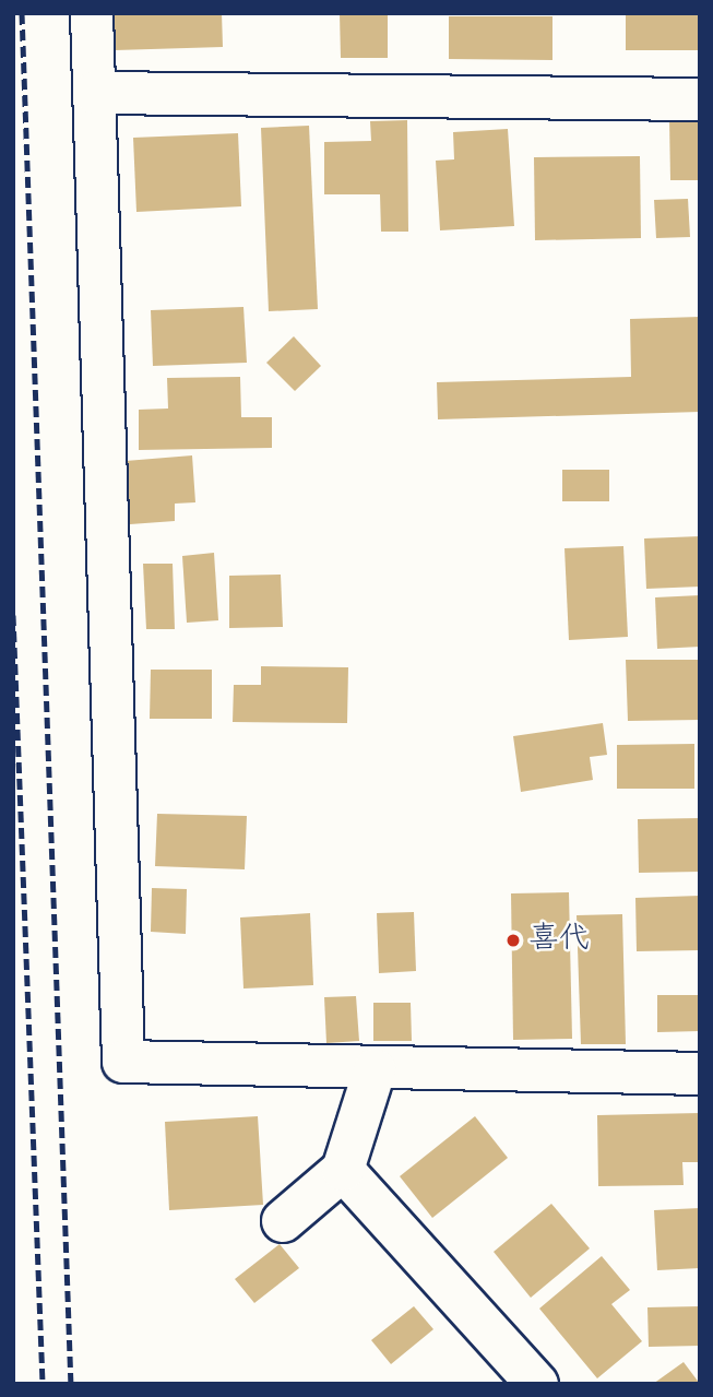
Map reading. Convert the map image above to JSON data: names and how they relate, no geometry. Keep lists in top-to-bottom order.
{
  "places": ["喜代"]
}
